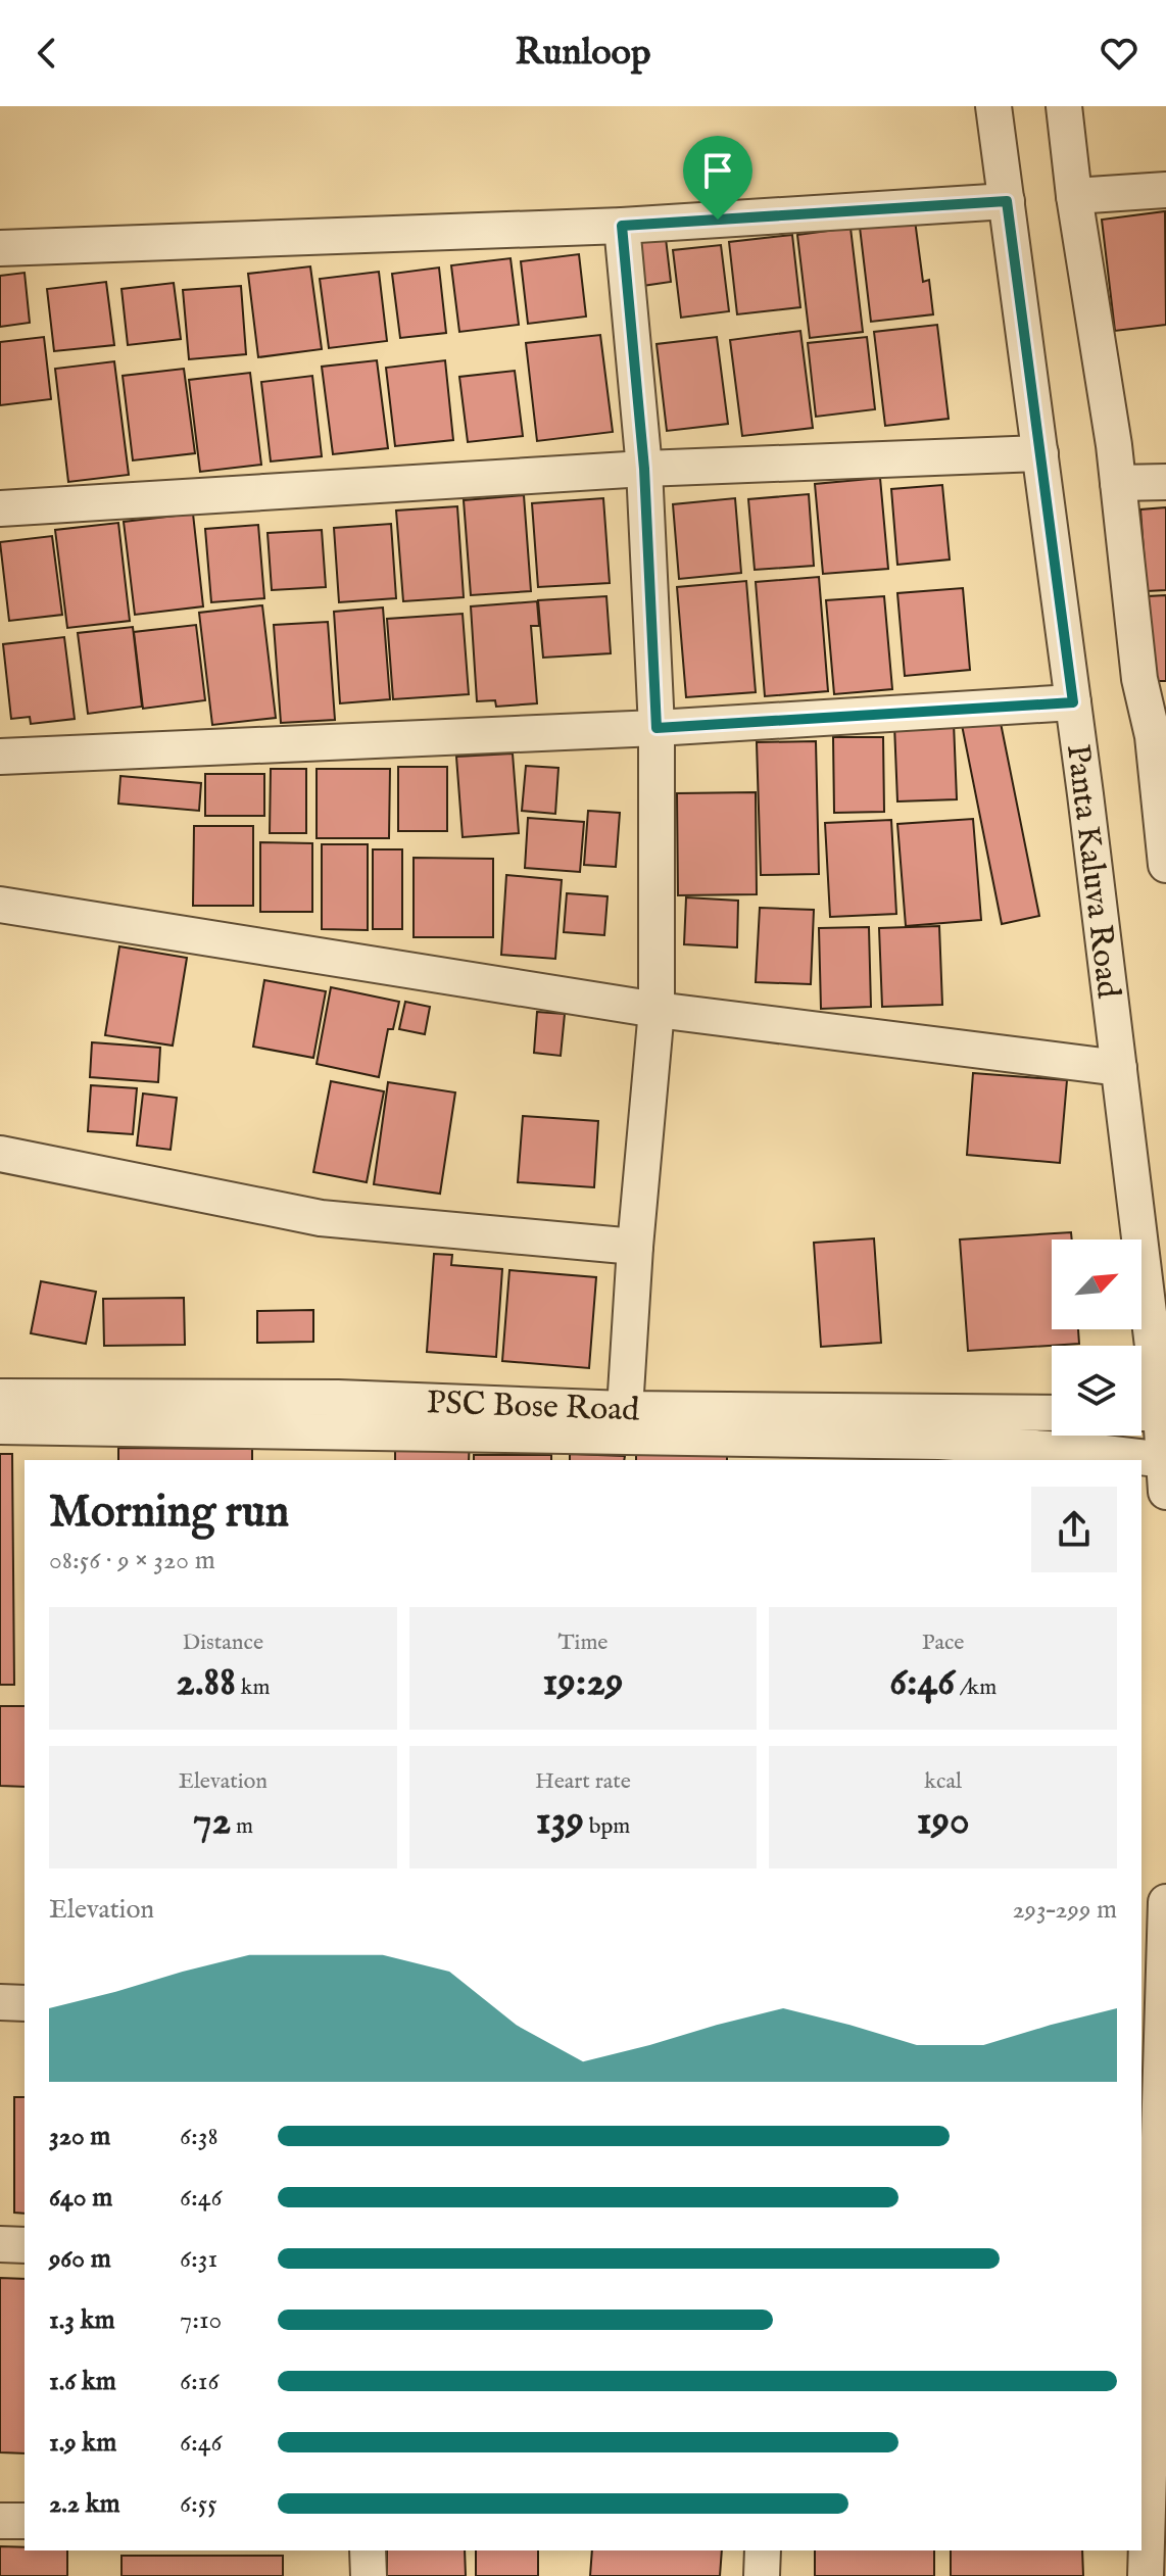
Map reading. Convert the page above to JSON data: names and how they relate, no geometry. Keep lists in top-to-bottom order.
{
  "streets": {
    "street": ["Panta Kaluva Road", "PSC Bose Road"]
  },
  "crossings": [
    ["Panta Kaluva Road", "PSC Bose Road"]
  ],
  "north": "top right",
  "page": {
    "header": "Runloop",
    "heading": ["Morning run", "08:56 · 9 × 320 m"],
    "stats": [
      ["Distance", "2.88 km"],
      ["Time", "19:29"],
      ["Pace", "6:46 /km"],
      ["Elevation", "72 m"],
      ["Heart rate", "139 bpm"],
      ["kcal", "190"]
    ],
    "chart": ["Elevation", "293–299 m"],
    "list": [
      {
        "name": "320 m",
        "note": "6:38"
      },
      {
        "name": "640 m",
        "note": "6:46"
      },
      {
        "name": "960 m",
        "note": "6:31"
      },
      {
        "name": "1.3 km",
        "note": "7:10"
      },
      {
        "name": "1.6 km",
        "note": "6:16"
      },
      {
        "name": "1.9 km",
        "note": "6:46"
      },
      {
        "name": "2.2 km",
        "note": "6:55"
      }
    ]
  }
}
